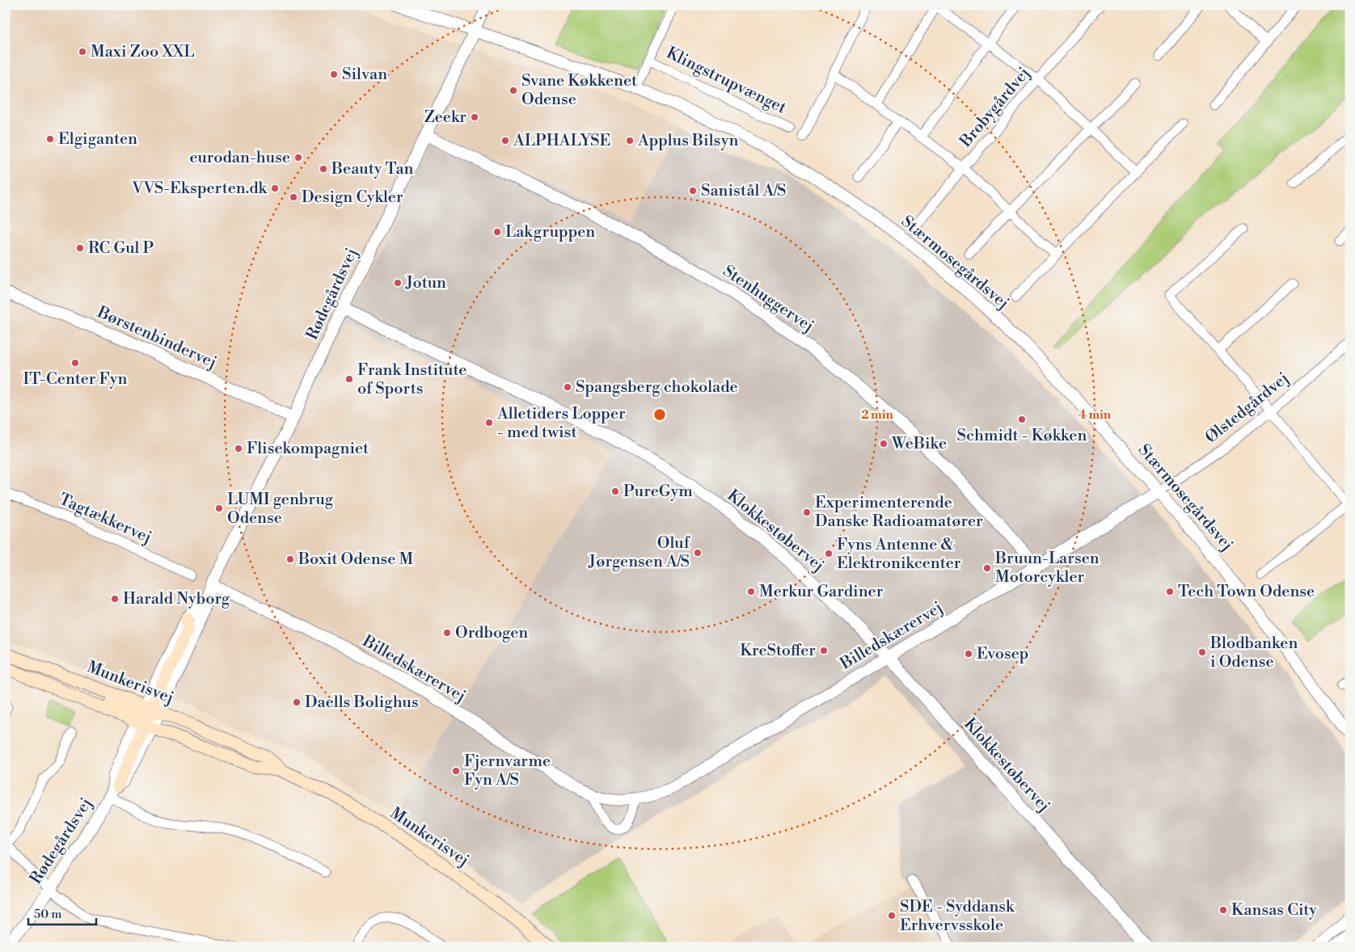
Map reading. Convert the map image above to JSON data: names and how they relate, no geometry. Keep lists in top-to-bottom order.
{
  "streets": {
    "main road": ["Munkerisvej"],
    "street": [
      "Klingstrupvænget",
      "Brobygårdvej",
      "Stærmosegårdsvej",
      "Rødegårdsvej",
      "Stenhuggervej",
      "Børstenbindervej",
      "Ølstedgårdvej",
      "Tagtækkervej",
      "Klokkestøbervej",
      "Billedskærervej"
    ]
  },
  "crossings": [
    ["Klingstrupvænget", "Stærmosegårdsvej"],
    ["Stærmosegårdsvej", "Rødegårdsvej"],
    ["Stærmosegårdsvej", "Ølstedgårdvej"],
    ["Stærmosegårdsvej", "Billedskærervej"],
    ["Rødegårdsvej", "Stenhuggervej"],
    ["Rødegårdsvej", "Børstenbindervej"],
    ["Rødegårdsvej", "Klokkestøbervej"],
    ["Rødegårdsvej", "Billedskærervej"],
    ["Rødegårdsvej", "Munkerisvej"],
    ["Stenhuggervej", "Billedskærervej"],
    ["Ølstedgårdvej", "Billedskærervej"],
    ["Klokkestøbervej", "Billedskærervej"]
  ],
  "places": [
    "Maxi Zoo XXL",
    "Silvan",
    "Svane Køkkenet Odense",
    "Zeekr",
    "Elgiganten",
    "ALPHALYSE",
    "Applus Bilsyn",
    "eurodan-huse",
    "Beauty Tan",
    "VVS-Eksperten.dk",
    "Sanistål A/S",
    "Design Cykler",
    "Lakgruppen",
    "RC Gul P",
    "Jotun",
    "IT-Center Fyn",
    "Frank Institute of Sports",
    "Spangsberg chokolade",
    "Schmidt - Køkken",
    "Alletiders Lopper - med twist",
    "WeBike",
    "Flisekompagniet",
    "PureGym",
    "LUMI genbrug Odense",
    "Experimenterende Danske Radioamatører",
    "Oluf Jørgensen A/S",
    "Fyns Antenne & Elektronikcenter",
    "Boxit Odense M",
    "Bruun-Larsen Motorcykler",
    "Merkur Gardiner",
    "Tech Town Odense",
    "Harald Nyborg",
    "Ordbogen",
    "KreStoffer",
    "Blodbanken i Odense",
    "Evosep",
    "Daells Bolighus",
    "Fjernvarme Fyn A/S",
    "Kansas City",
    "SDE - Syddansk Erhvervsskole"
  ],
  "scale_bar": "50 m",
  "rings": ["2 min", "4 min"]
}
